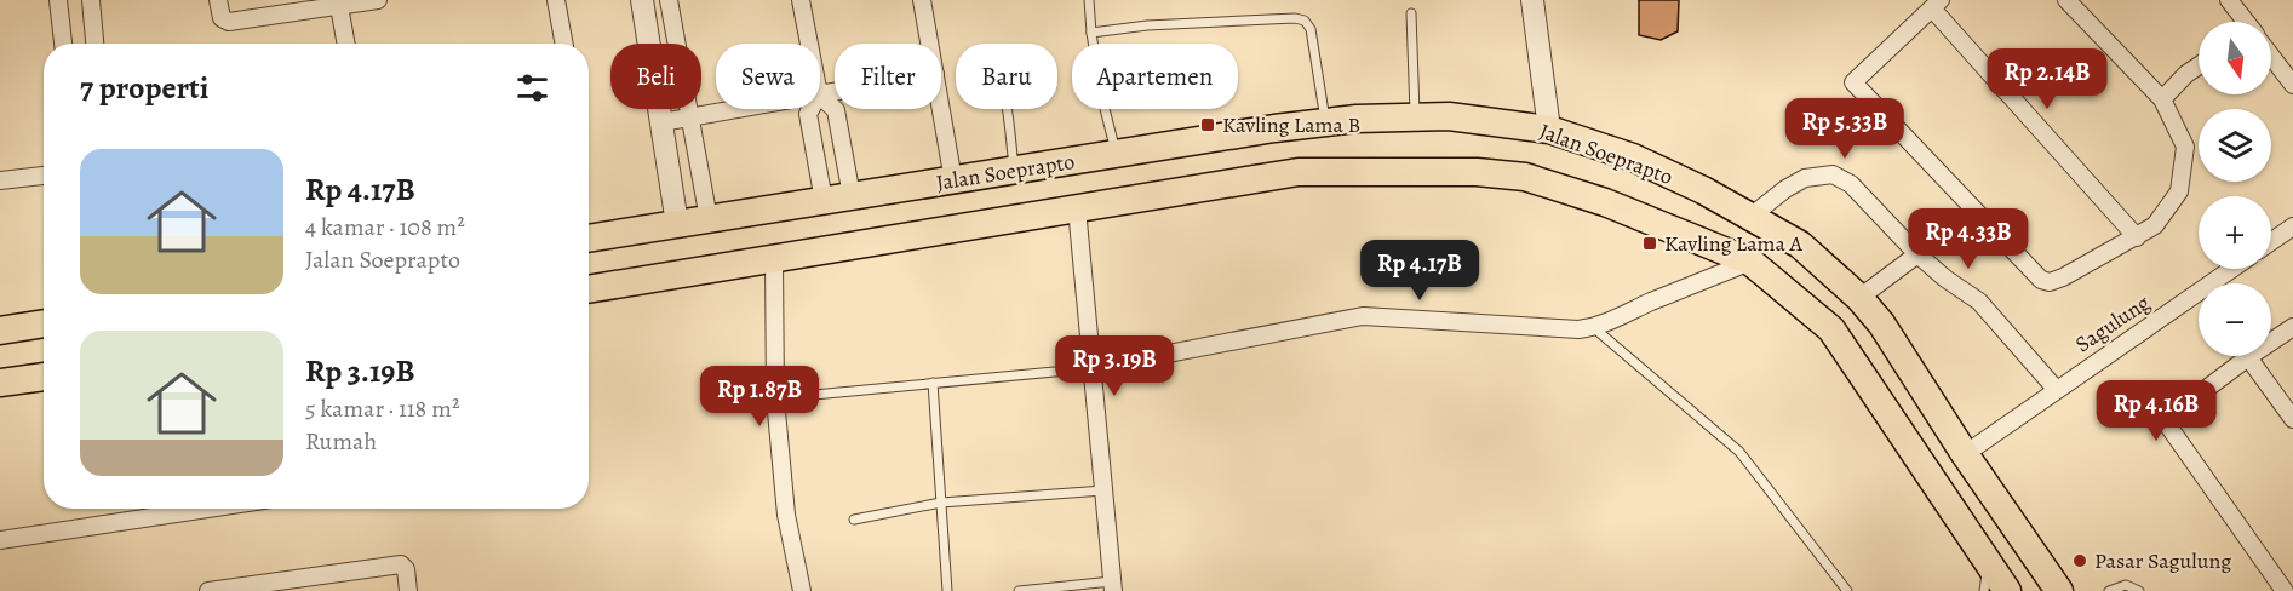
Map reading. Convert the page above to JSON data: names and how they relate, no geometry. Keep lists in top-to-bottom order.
{
  "streets": {
    "highway": ["Jalan Soeprapto"],
    "street": ["Sagulung"]
  },
  "crossings": [
    ["Jalan Soeprapto", "Sagulung"]
  ],
  "places": {
    "transit": ["Kavling Lama B", "Kavling Lama A"],
    "other": ["Pasar Sagulung"]
  },
  "north": "bottom",
  "page": {
    "map_buttons": ["+", "−"],
    "chip": [
      "Beli",
      "Sewa",
      "Filter",
      "Baru",
      "Apartemen"
    ],
    "heading": "7 properti",
    "price": [
      "Rp 2.14B",
      "Rp 5.33B",
      "Rp 4.33B",
      "Rp 4.17B",
      "Rp 3.19B",
      "Rp 1.87B",
      "Rp 4.16B"
    ],
    "list": [
      {
        "name": "Rp 4.17B",
        "note": "4 kamar · 108 m² · Jalan Soeprapto"
      },
      {
        "name": "Rp 3.19B",
        "note": "5 kamar · 118 m² · Rumah"
      }
    ]
  }
}
